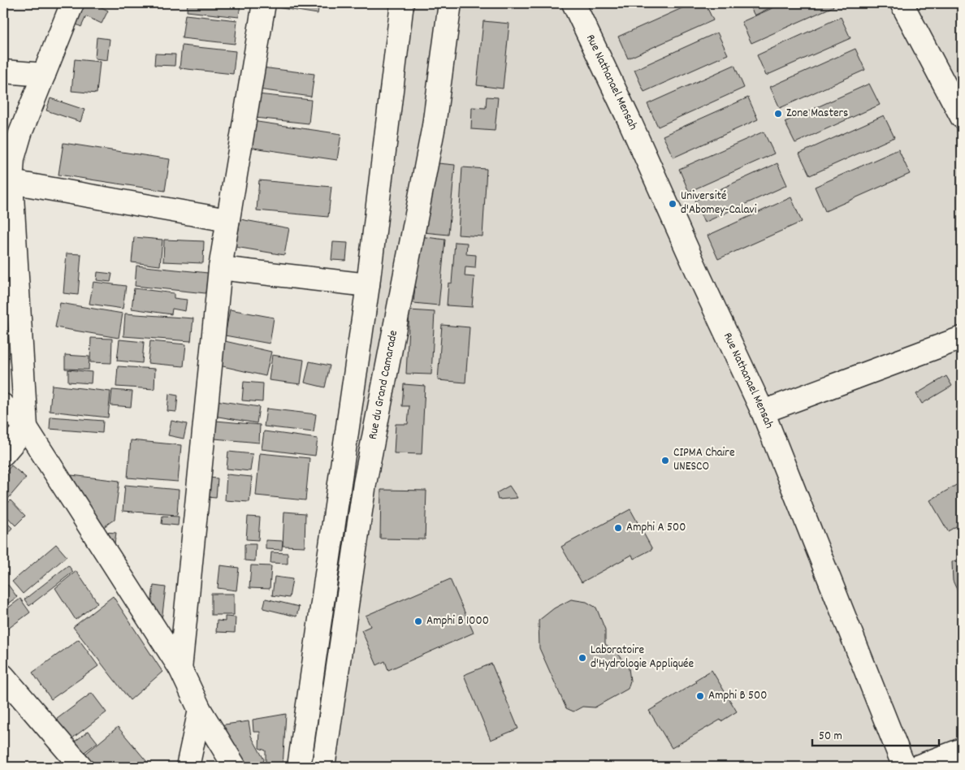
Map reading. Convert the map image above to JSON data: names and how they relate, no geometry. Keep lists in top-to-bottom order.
{
  "streets": {
    "street": ["Rue Nathanael Mensah", "Rue du Grand Camarade"]
  },
  "places": [
    "Zone Masters",
    "Université d'Abomey-Calavi",
    "CIPMA Chaire UNESCO",
    "Amphi A 500",
    "Amphi B 1000",
    "Laboratoire d'Hydrologie Appliquée",
    "Amphi B 500"
  ],
  "scale_bar": "50 m"
}
